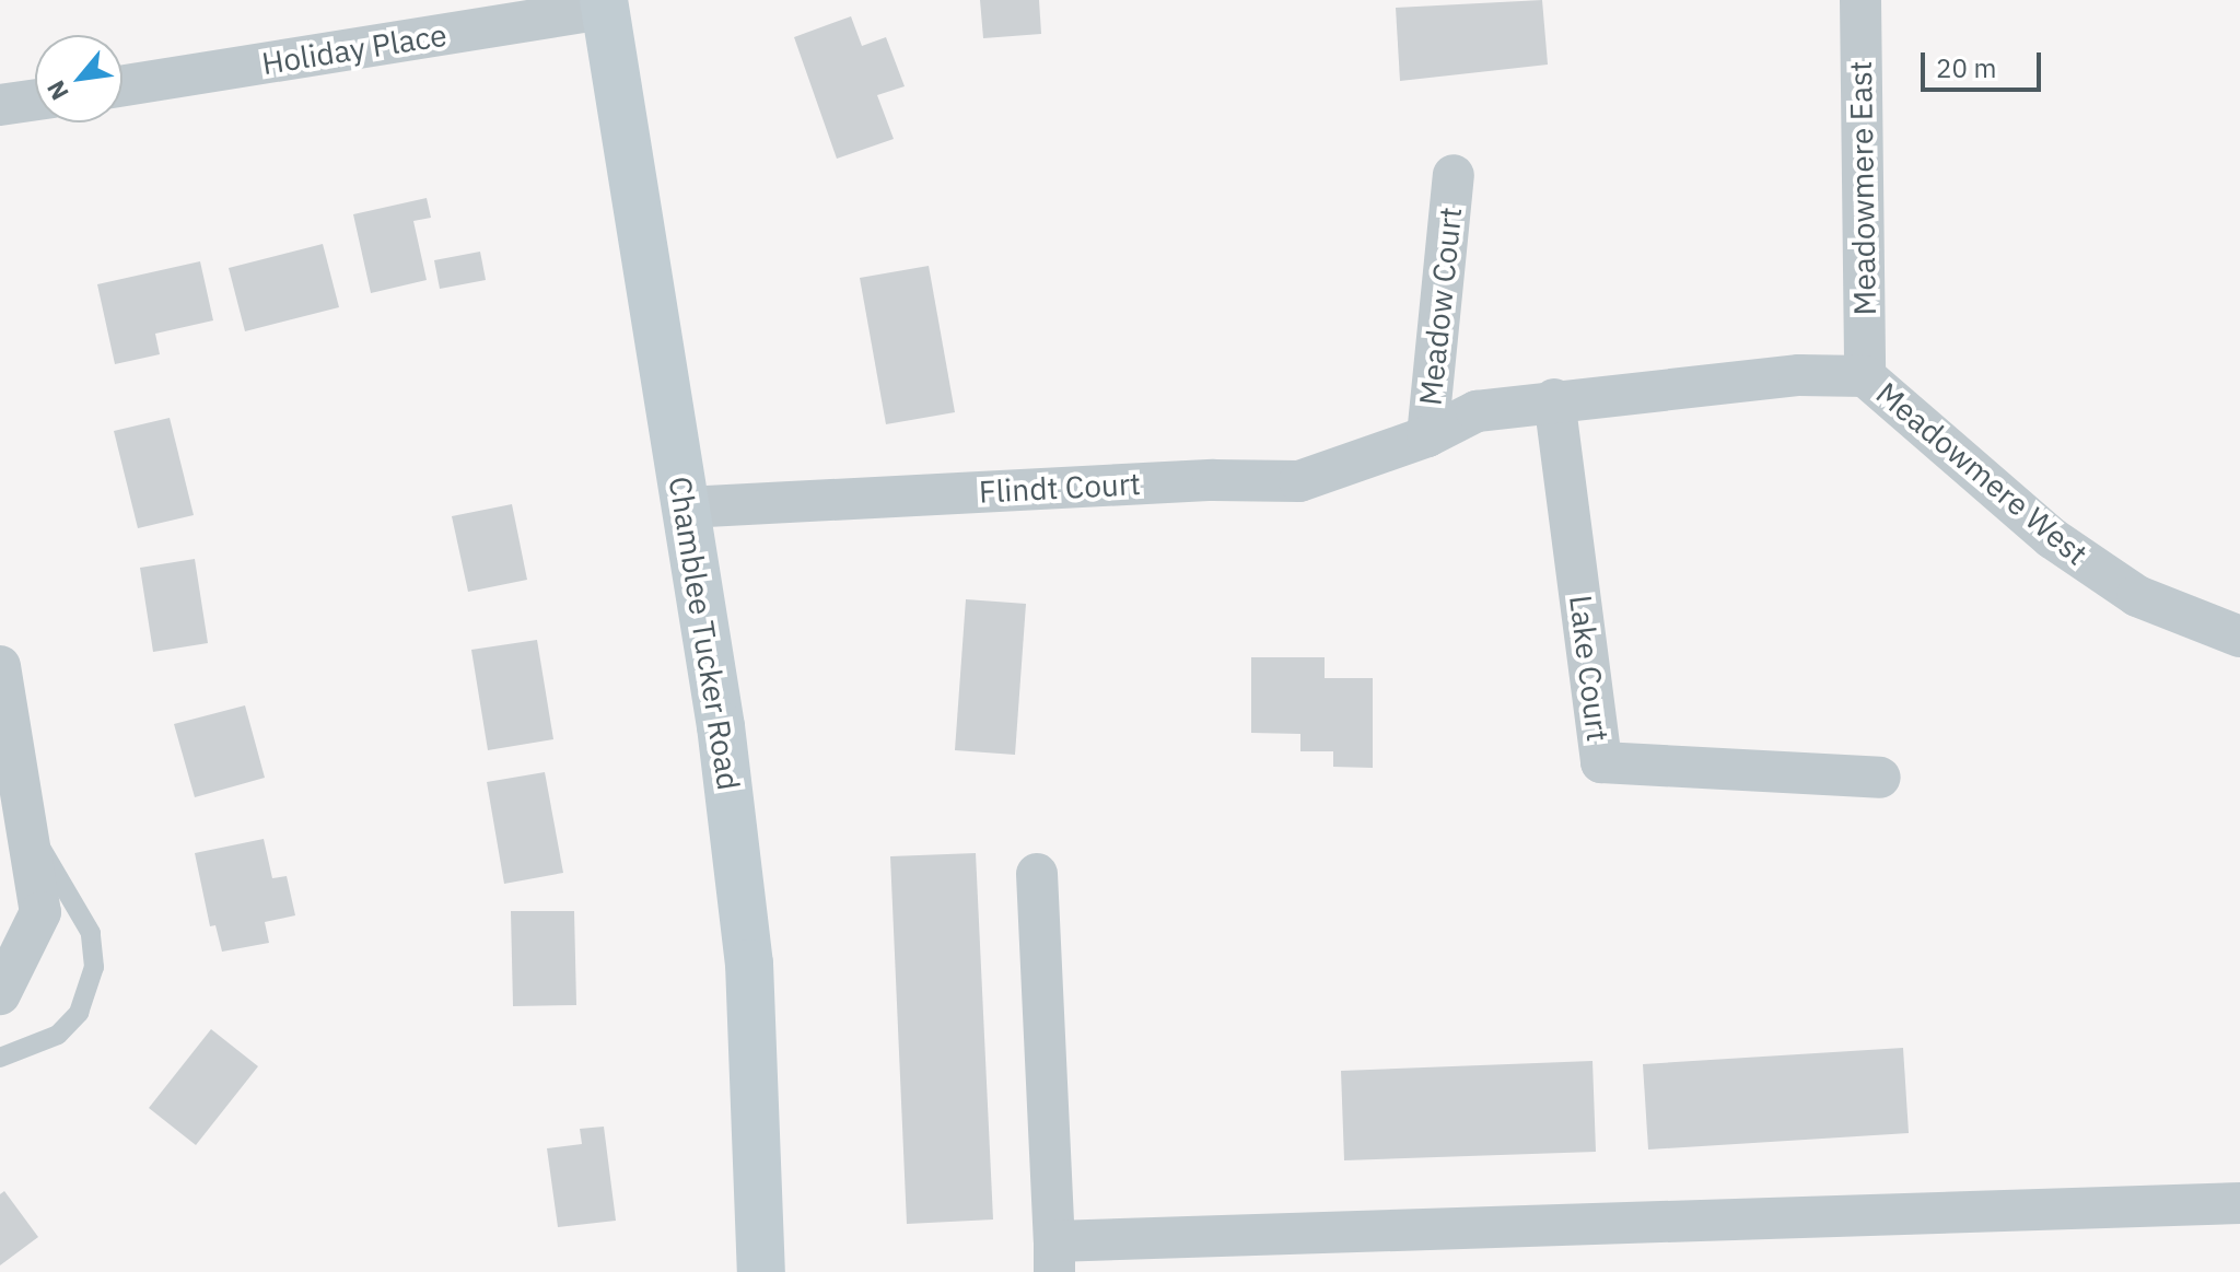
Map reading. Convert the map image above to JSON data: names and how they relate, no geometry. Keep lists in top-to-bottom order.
{
  "streets": {
    "main road": ["Chamblee Tucker Road"],
    "street": [
      "Holiday Place",
      "Meadowmere East",
      "Meadow Court",
      "Meadowmere West",
      "Flindt Court",
      "Lake Court"
    ]
  },
  "crossings": [
    ["Holiday Place", "Chamblee Tucker Road"],
    ["Meadowmere East", "Meadowmere West"],
    ["Meadowmere East", "Flindt Court"],
    ["Meadow Court", "Flindt Court"],
    ["Meadowmere West", "Flindt Court"],
    ["Flindt Court", "Chamblee Tucker Road"],
    ["Flindt Court", "Lake Court"]
  ],
  "scale_bar": "20 m",
  "north": "bottom left"
}
